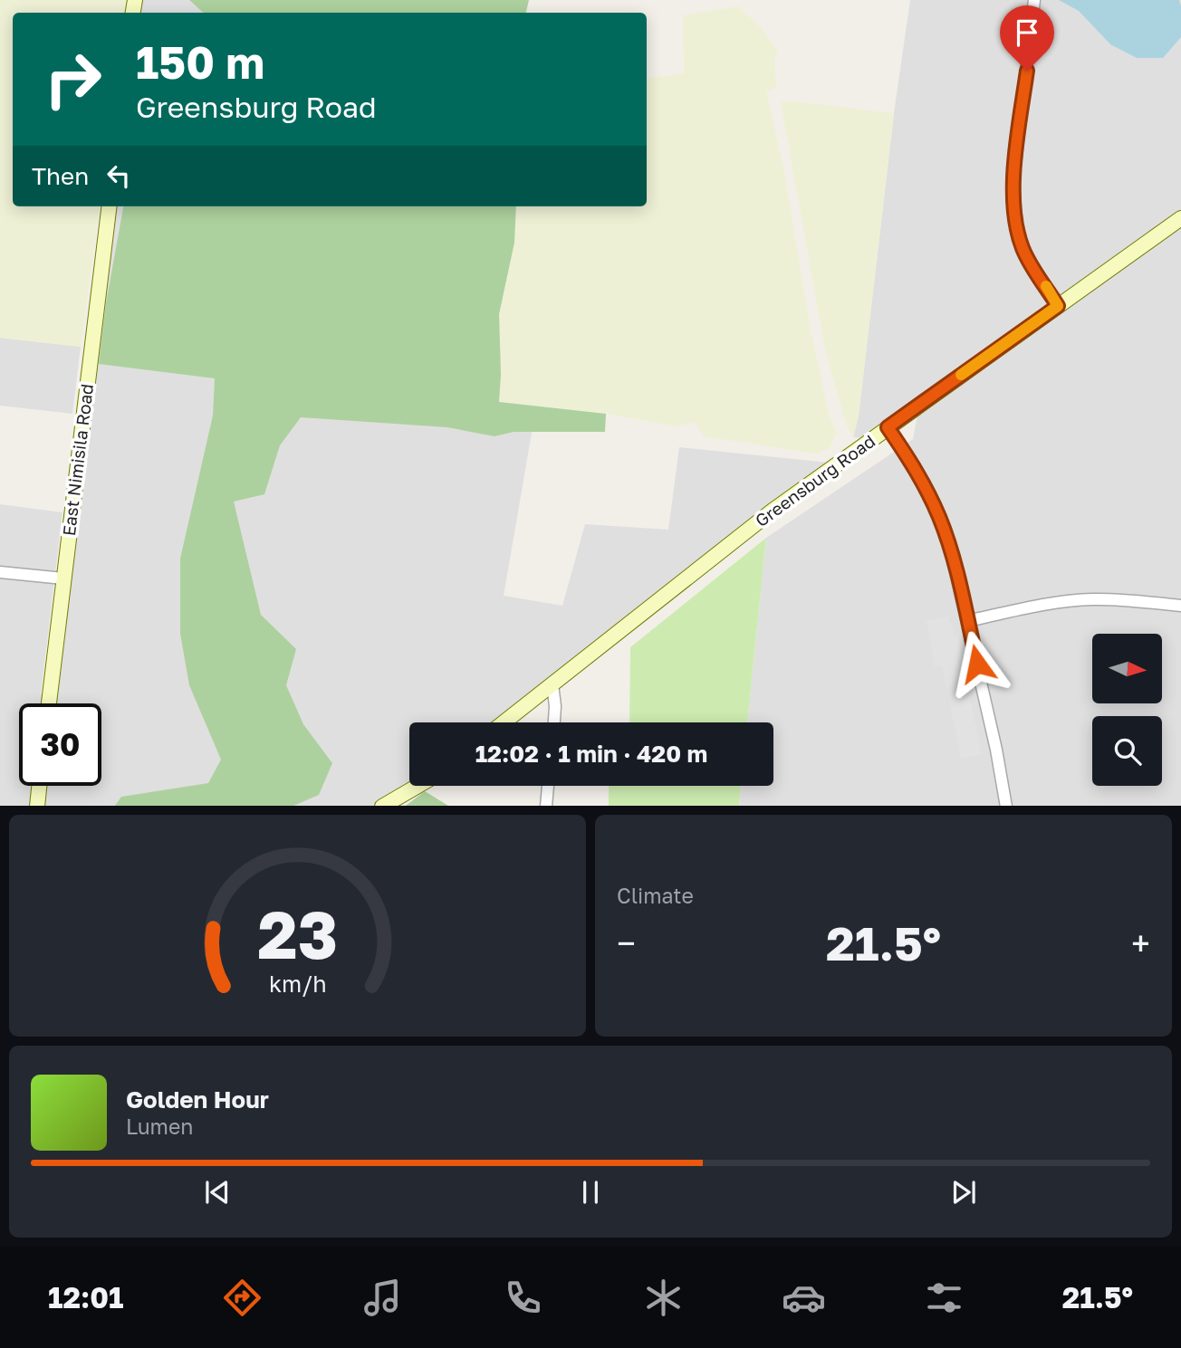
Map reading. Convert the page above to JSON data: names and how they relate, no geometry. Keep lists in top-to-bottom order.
{
  "streets": {
    "main road": ["East Nimisila Road", "Greensburg Road"]
  },
  "north": "right",
  "page": {
    "turn": ["150 m", "Greensburg Road"],
    "then": "Then",
    "limit": "30",
    "trip": "12:02 · 1 min · 420 m",
    "tile": "Climate",
    "heat": ["−", "21.5°", "+"],
    "song": ["Golden Hour", "Lumen"],
    "tabs": ["12:01", "21.5°"],
    "gauge": ["23", "km/h"]
  }
}
